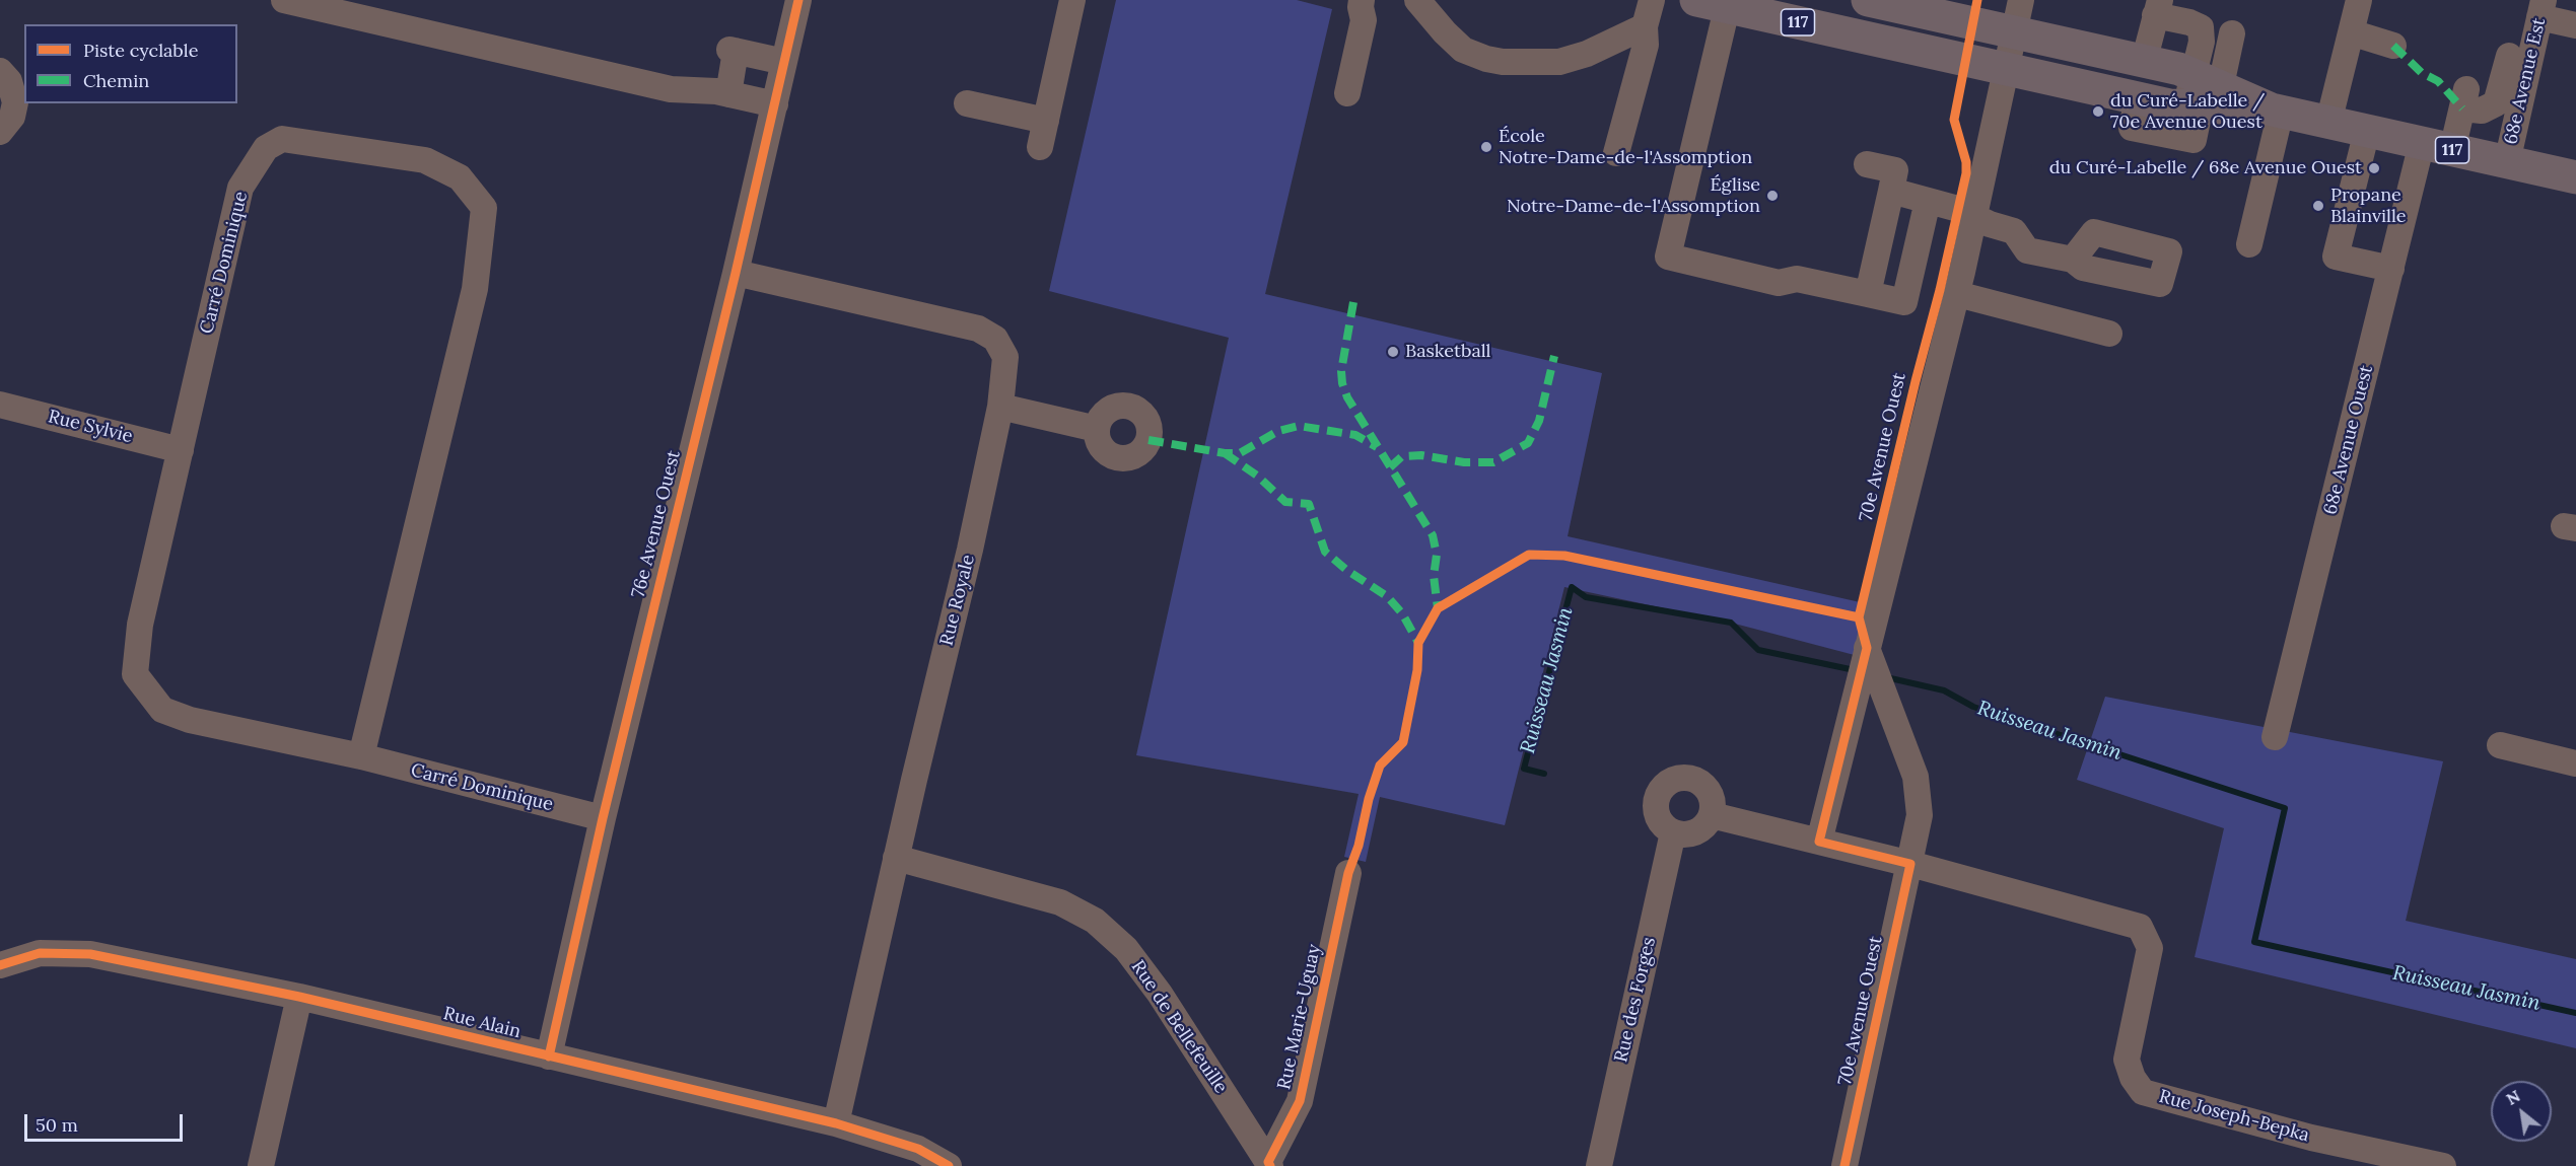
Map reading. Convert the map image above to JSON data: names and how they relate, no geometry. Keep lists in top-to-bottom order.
{
  "streets": {
    "main road": ["117"],
    "street": [
      "68e Avenue Est",
      "Carré Dominique",
      "Rue Sylvie",
      "68e Avenue Ouest",
      "70e Avenue Ouest",
      "76e Avenue Ouest",
      "Rue Royale",
      "Rue des Forges",
      "Rue Marie-Uguay",
      "Rue Alain",
      "Rue de Bellefeuille",
      "Rue Joseph-Bepka"
    ]
  },
  "crossings": [
    ["117", "68e Avenue Est"],
    ["117", "68e Avenue Ouest"],
    ["117", "70e Avenue Ouest"],
    ["68e Avenue Est", "68e Avenue Ouest"],
    ["Carré Dominique", "Rue Sylvie"],
    ["Carré Dominique", "76e Avenue Ouest"],
    ["70e Avenue Ouest", "Rue Joseph-Bepka"],
    ["76e Avenue Ouest", "Rue Royale"],
    ["76e Avenue Ouest", "Rue Alain"],
    ["Rue Royale", "Rue Alain"],
    ["Rue Royale", "Rue de Bellefeuille"],
    ["Rue des Forges", "Rue Joseph-Bepka"],
    ["Rue Marie-Uguay", "Rue de Bellefeuille"]
  ],
  "water": ["Ruisseau Jasmin"],
  "places": [
    "du Curé-Labelle / 70e Avenue Ouest",
    "École Notre-Dame-de-l'Assomption",
    "du Curé-Labelle / 68e Avenue Ouest",
    "Église Notre-Dame-de-l'Assomption",
    "Propane Blainville",
    "Basketball"
  ],
  "legend": ["Piste cyclable", "Chemin"],
  "scale_bar": "50 m",
  "north": "top left"
}
